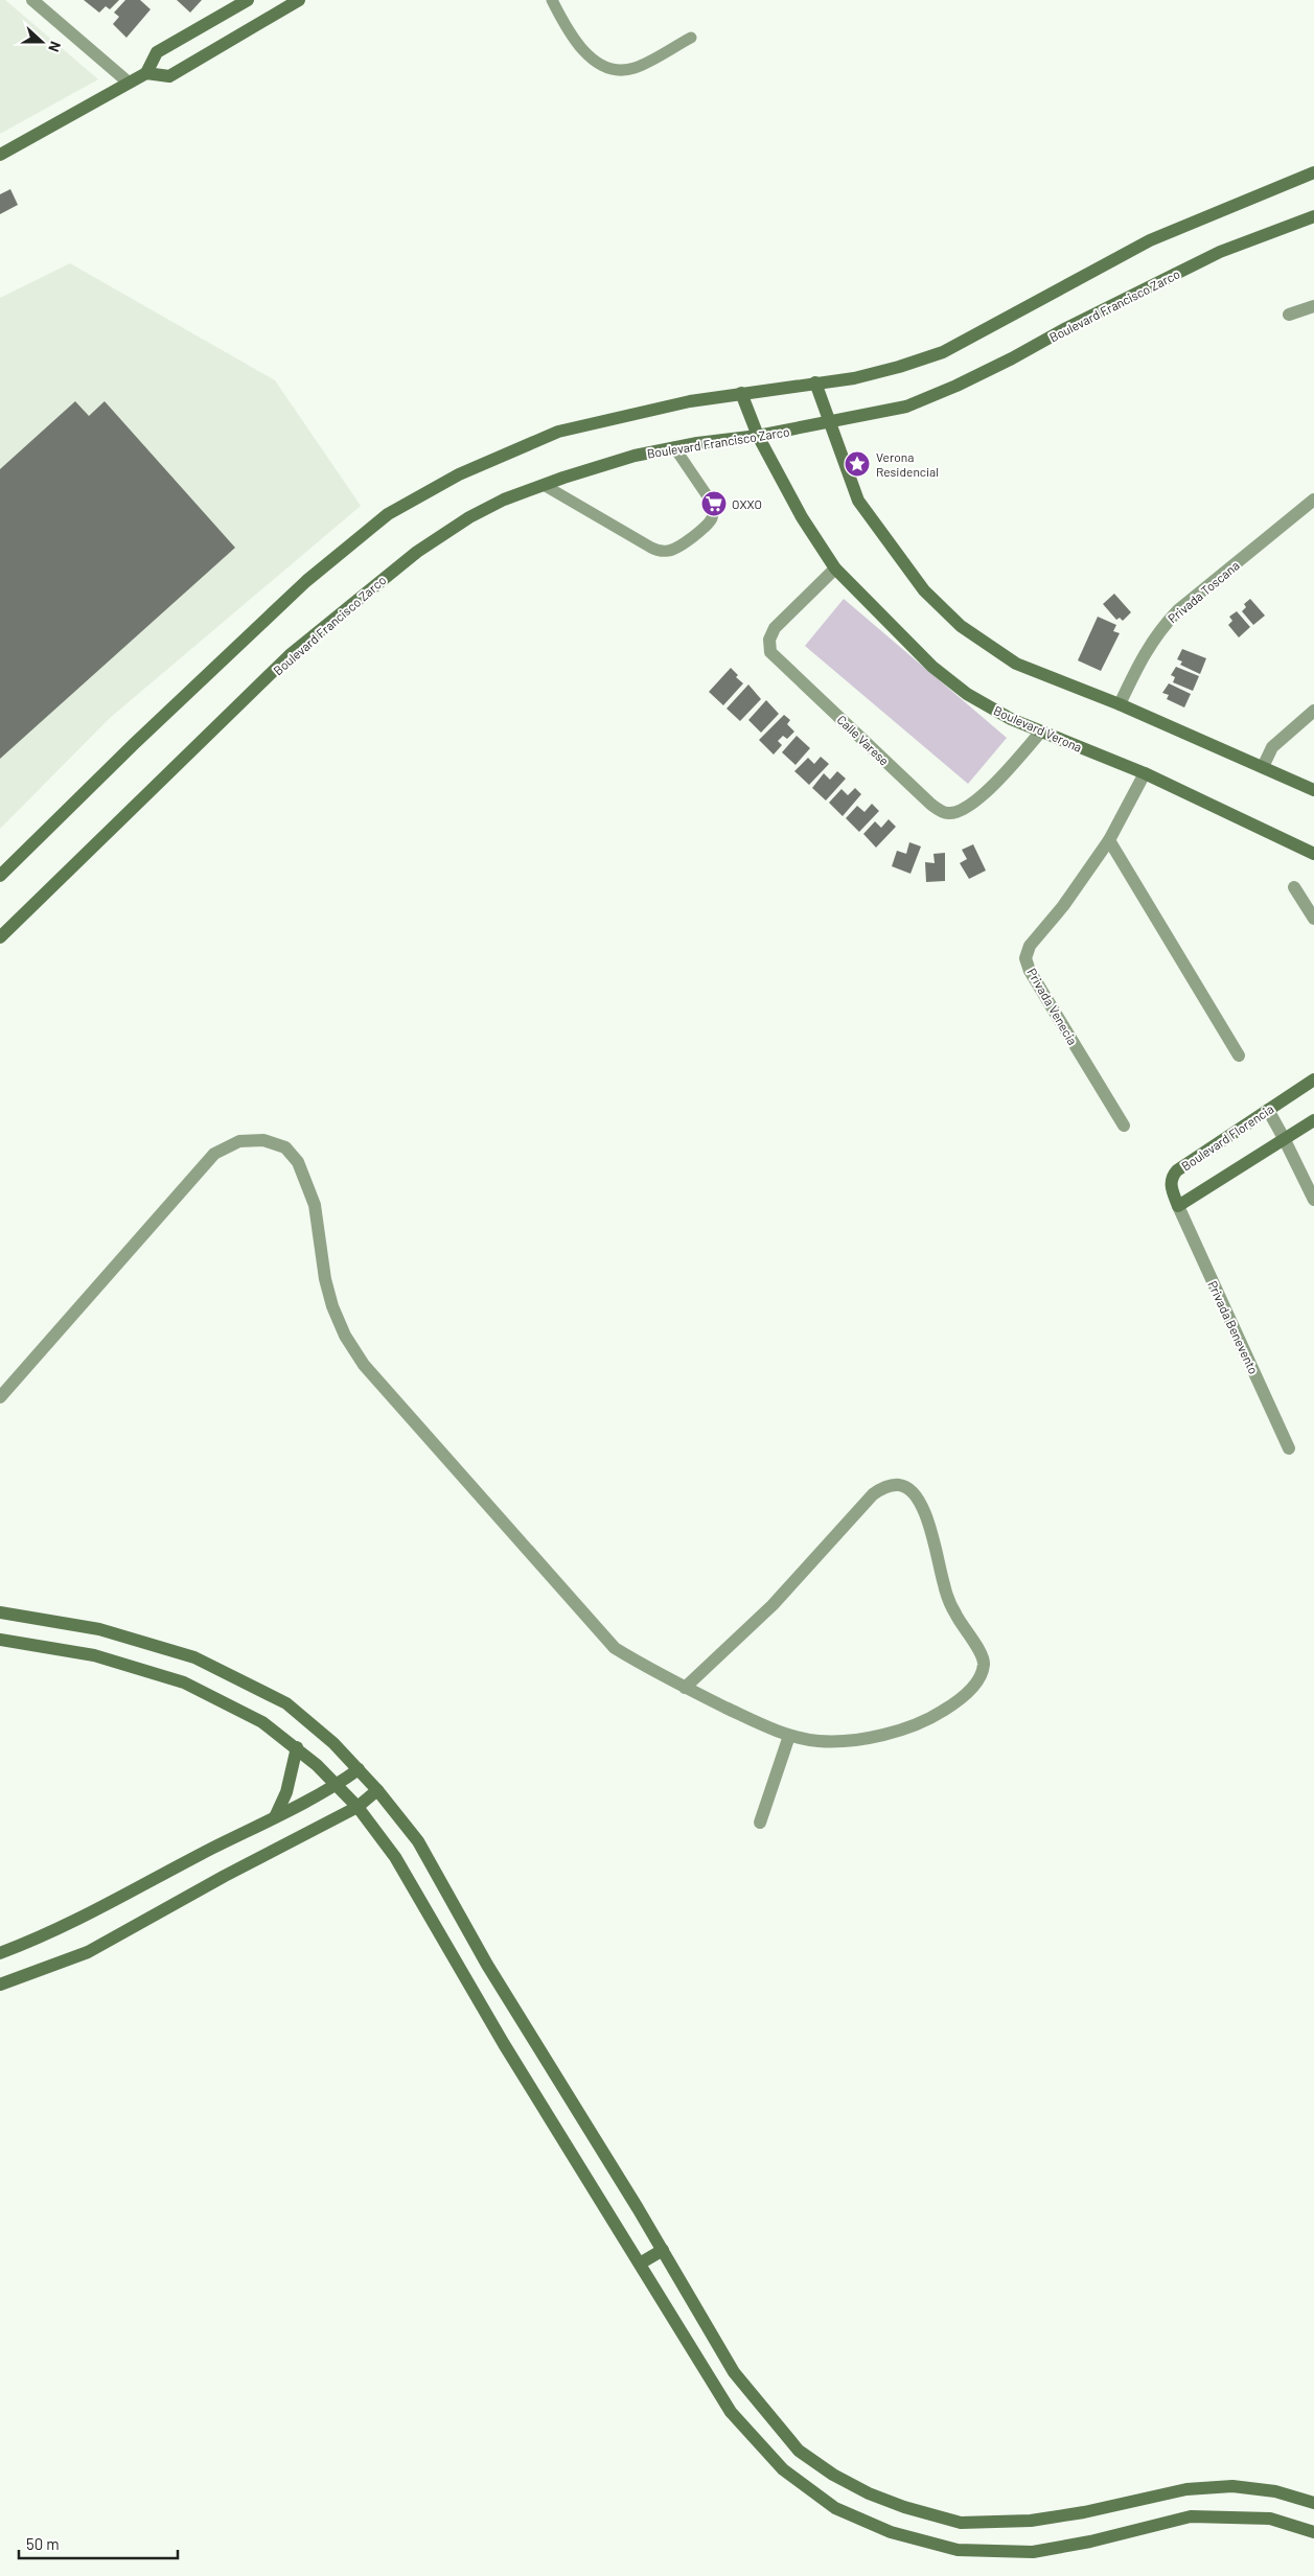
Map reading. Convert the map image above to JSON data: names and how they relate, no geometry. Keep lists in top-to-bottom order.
{
  "streets": {
    "street": [
      "Boulevard Francisco Zarco",
      "Privada Toscana",
      "Boulevard Verona",
      "Calle Varese",
      "Privada Venecia",
      "Boulevard Florencia",
      "Privada Benevento"
    ]
  },
  "crossings": [
    ["Boulevard Francisco Zarco", "Boulevard Verona"],
    ["Boulevard Verona", "Calle Varese"],
    ["Boulevard Verona", "Privada Venecia"],
    ["Boulevard Florencia", "Privada Benevento"]
  ],
  "places": {
    "place": ["Verona Residencial"],
    "supermarket": ["OXXO"]
  },
  "scale_bar": "50 m",
  "north": "right"
}
